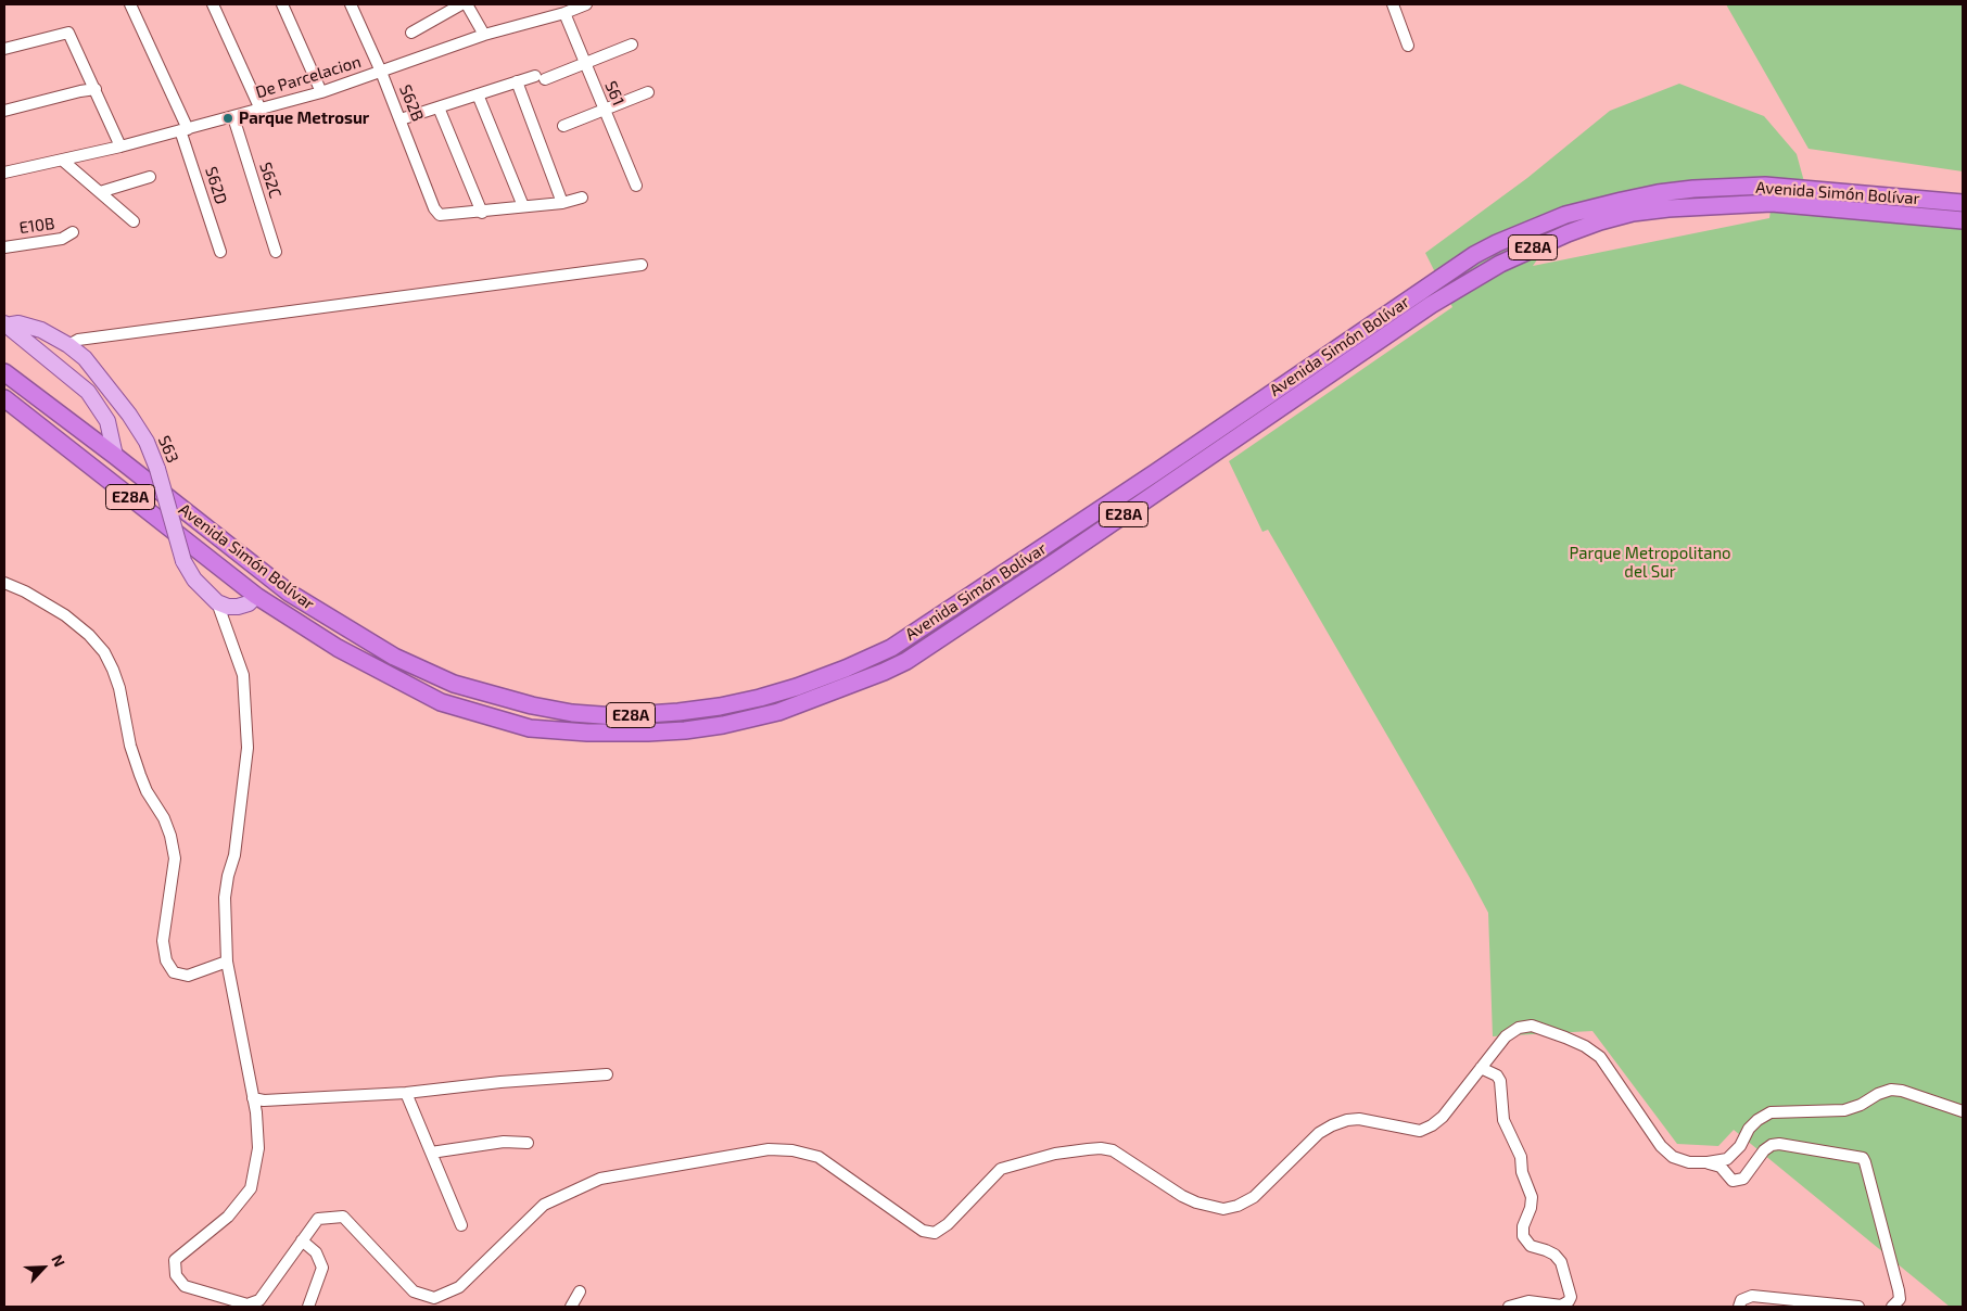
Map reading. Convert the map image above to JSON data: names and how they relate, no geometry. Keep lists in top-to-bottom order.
{
  "streets": {
    "highway": ["Avenida Simón Bolívar", "E28A"],
    "main road": ["S63"],
    "street": [
      "De Parcelacion",
      "S61",
      "S62B",
      "S62C",
      "S62D",
      "E10B"
    ]
  },
  "crossings": [
    ["De Parcelacion", "S61"],
    ["De Parcelacion", "S62B"],
    ["De Parcelacion", "S62C"],
    ["De Parcelacion", "S62D"],
    ["Avenida Simón Bolívar", "S63"]
  ],
  "parks": ["Parque Metropolitano del Sur"],
  "places": ["Parque Metrosur"],
  "north": "top right"
}
